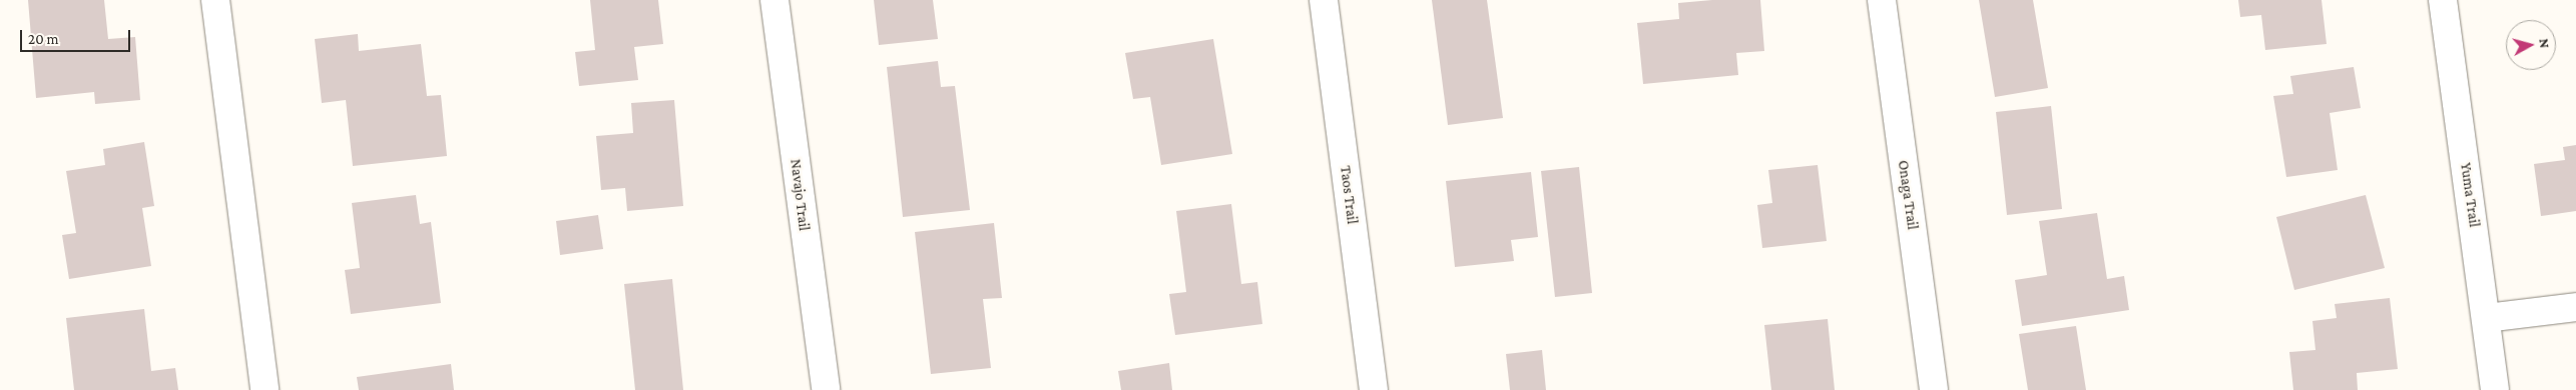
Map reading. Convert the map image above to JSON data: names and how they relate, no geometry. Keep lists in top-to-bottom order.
{
  "streets": {
    "street": [
      "Navajo Trail",
      "Taos Trail",
      "Onaga Trail",
      "Yuma Trail"
    ]
  },
  "scale_bar": "20 m",
  "north": "right"
}
